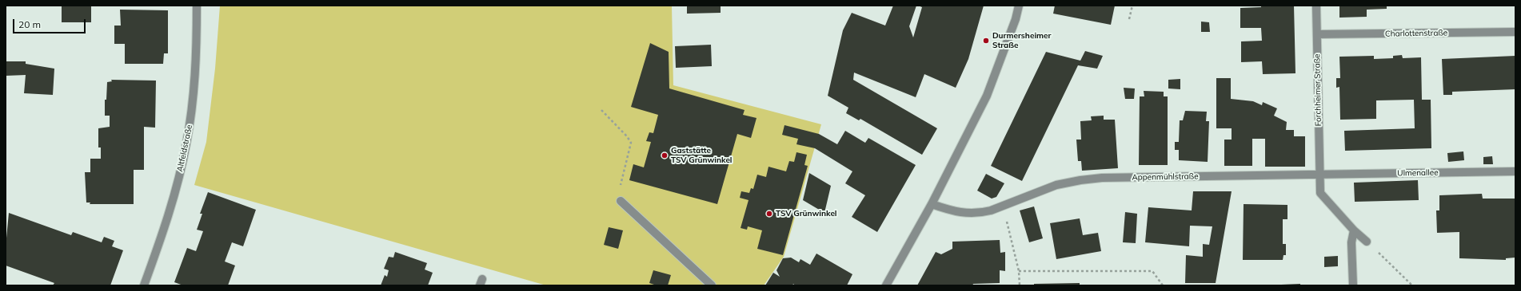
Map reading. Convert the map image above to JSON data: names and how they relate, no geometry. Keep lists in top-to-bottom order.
{
  "streets": {
    "street": [
      "Charlottenstraße",
      "Forchheimer Straße",
      "Altfeldstraße",
      "Ulmenallee",
      "Appenmühlstraße"
    ]
  },
  "crossings": [
    ["Charlottenstraße", "Forchheimer Straße"],
    ["Forchheimer Straße", "Ulmenallee"],
    ["Forchheimer Straße", "Appenmühlstraße"],
    ["Ulmenallee", "Appenmühlstraße"]
  ],
  "places": ["Durmersheimer Straße", "Gaststätte TSV Grünwinkel", "TSV Grünwinkel"],
  "scale_bar": "20 m"
}
